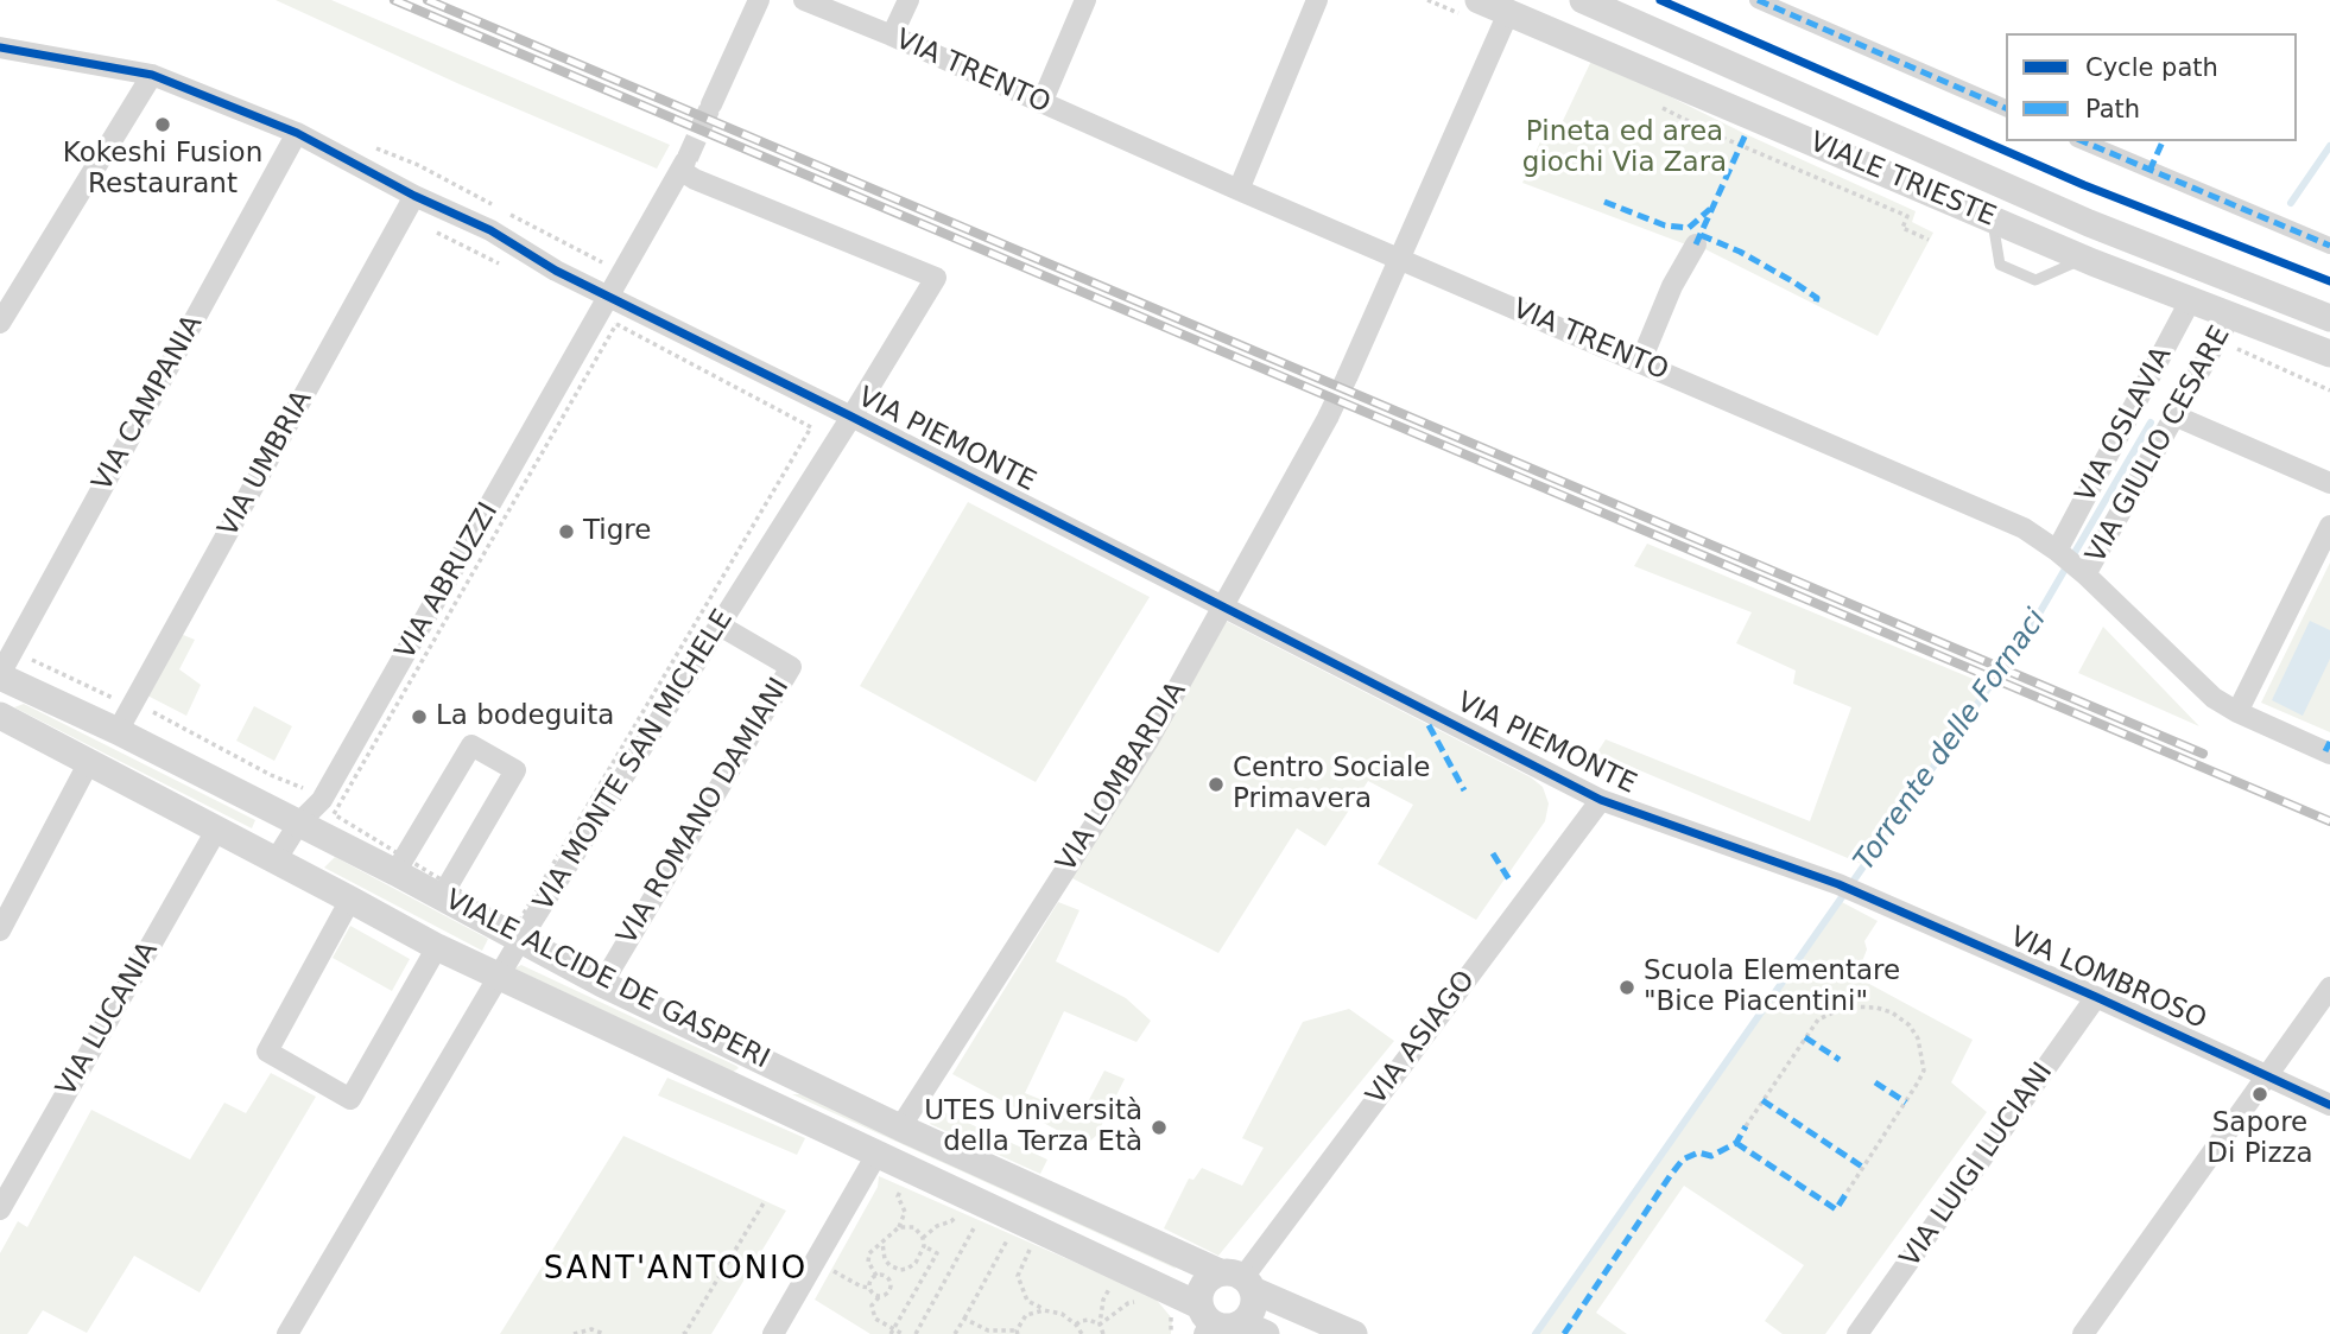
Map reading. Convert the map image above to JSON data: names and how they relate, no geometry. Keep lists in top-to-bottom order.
{
  "streets": {
    "street": [
      "VIA TRENTO",
      "VIALE TRIESTE",
      "VIA CAMPANIA",
      "VIA OSLAVIA",
      "VIA PIEMONTE",
      "VIA GIULIO CESARE",
      "VIA UMBRIA",
      "VIA ABRUZZI",
      "VIA MONTE SAN MICHELE",
      "VIA LOMBARDIA",
      "VIA ROMANO DAMIANI",
      "VIA LOMBROSO",
      "VIALE ALCIDE DE GASPERI",
      "VIA LUCANIA",
      "VIA ASIAGO",
      "VIA LUIGI LUCIANI"
    ]
  },
  "crossings": [
    ["VIA TRENTO", "VIA OSLAVIA"],
    ["VIA TRENTO", "VIA GIULIO CESARE"],
    ["VIALE TRIESTE", "VIA OSLAVIA"],
    ["VIALE TRIESTE", "VIA GIULIO CESARE"],
    ["VIA CAMPANIA", "VIA PIEMONTE"],
    ["VIA CAMPANIA", "VIALE ALCIDE DE GASPERI"],
    ["VIA PIEMONTE", "VIA UMBRIA"],
    ["VIA PIEMONTE", "VIA ABRUZZI"],
    ["VIA PIEMONTE", "VIA MONTE SAN MICHELE"],
    ["VIA PIEMONTE", "VIA LOMBARDIA"],
    ["VIA PIEMONTE", "VIA LOMBROSO"],
    ["VIA PIEMONTE", "VIA ASIAGO"],
    ["VIA UMBRIA", "VIALE ALCIDE DE GASPERI"],
    ["VIA ABRUZZI", "VIA MONTE SAN MICHELE"],
    ["VIA ABRUZZI", "VIALE ALCIDE DE GASPERI"],
    ["VIA MONTE SAN MICHELE", "VIA ROMANO DAMIANI"],
    ["VIA MONTE SAN MICHELE", "VIALE ALCIDE DE GASPERI"],
    ["VIA LOMBARDIA", "VIALE ALCIDE DE GASPERI"],
    ["VIA ROMANO DAMIANI", "VIALE ALCIDE DE GASPERI"],
    ["VIA LOMBROSO", "VIA LUIGI LUCIANI"],
    ["VIALE ALCIDE DE GASPERI", "VIA LUCANIA"],
    ["VIALE ALCIDE DE GASPERI", "VIA ASIAGO"]
  ],
  "districts": ["SANT'ANTONIO"],
  "water": ["Torrente delle Fornaci"],
  "parks": ["Pineta ed area giochi Via Zara"],
  "places": [
    "Kokeshi Fusion Restaurant",
    "Tigre",
    "La bodeguita",
    "Centro Sociale Primavera",
    "Scuola Elementare \"Bice Piacentini\"",
    "Sapore Di Pizza",
    "UTES Università della Terza Età"
  ],
  "legend": ["Cycle path", "Path"]
}
